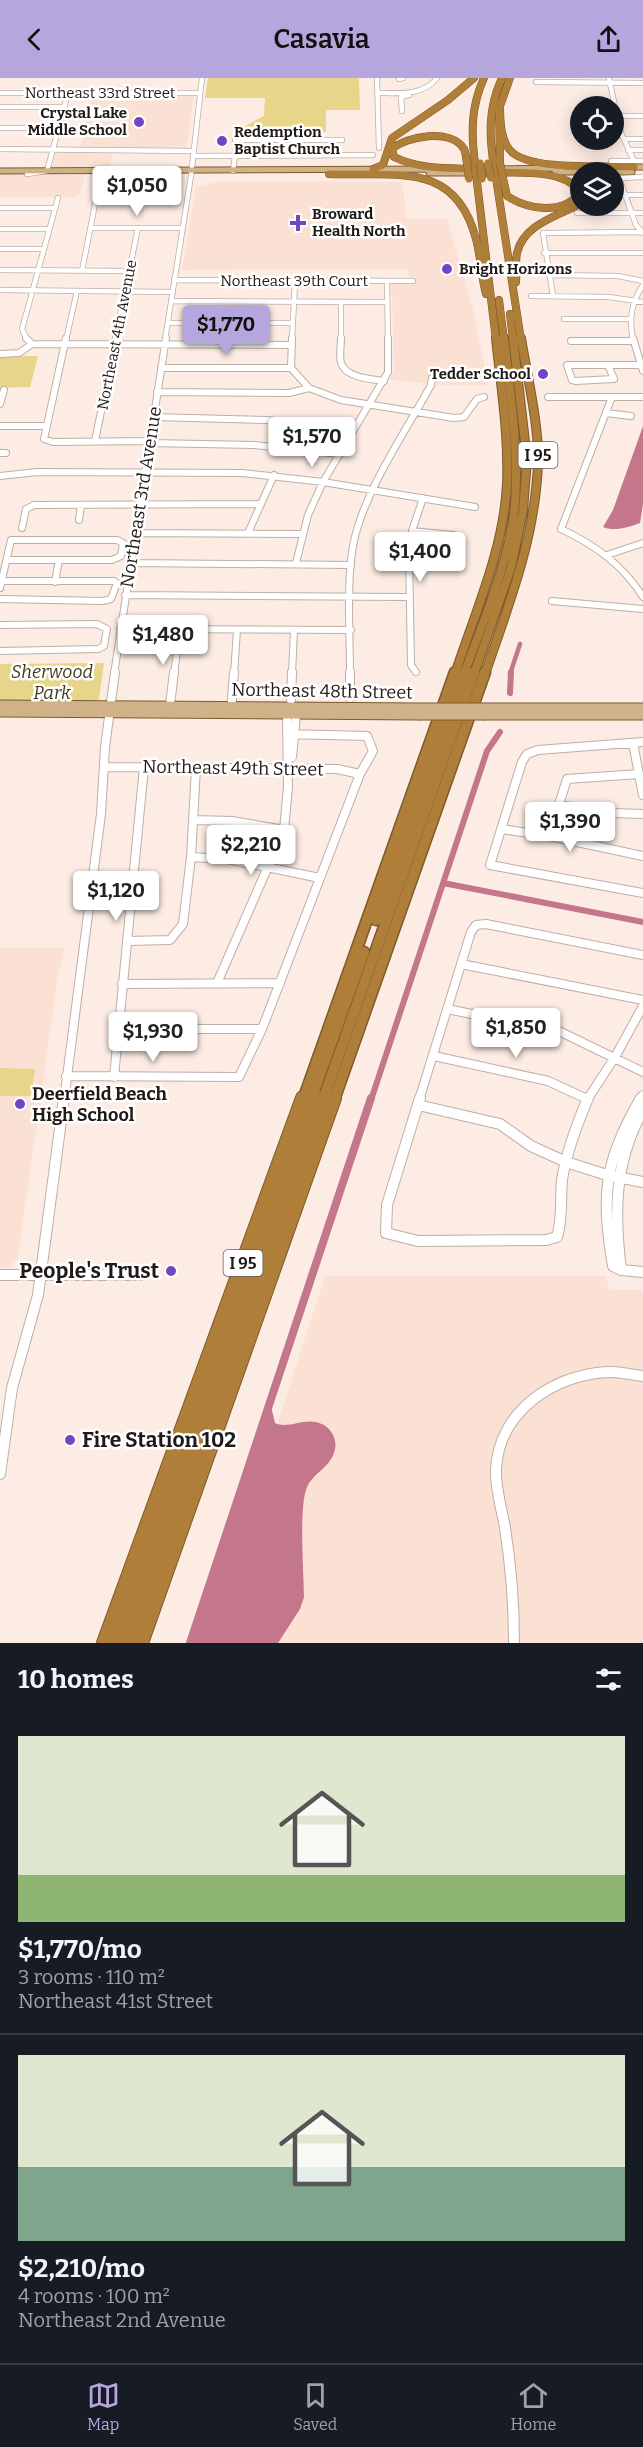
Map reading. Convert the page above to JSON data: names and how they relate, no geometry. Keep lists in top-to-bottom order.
{
  "streets": {
    "highway": ["I 95"],
    "main road": ["Northeast 48th Street"],
    "street": [
      "Northeast 33rd Street",
      "Northeast 39th Court",
      "Northeast 4th Avenue",
      "Northeast 3rd Avenue",
      "Northeast 49th Street"
    ]
  },
  "crossings": [
    ["Northeast 33rd Street", "Northeast 3rd Avenue"],
    ["Northeast 39th Court", "Northeast 3rd Avenue"],
    ["Northeast 3rd Avenue", "Northeast 48th Street"],
    ["Northeast 3rd Avenue", "Northeast 49th Street"]
  ],
  "parks": ["Sherwood Park"],
  "places": {
    "other": [
      "Crystal Lake Middle School",
      "Redemption Baptist Church",
      "Bright Horizons",
      "Tedder School",
      "Deerfield Beach High School",
      "People's Trust",
      "Fire Station 102"
    ],
    "health": ["Broward Health North"]
  },
  "page": {
    "header": "Casavia",
    "price": [
      "$1,050",
      "$1,770",
      "$1,570",
      "$1,400",
      "$1,480",
      "$1,390",
      "$2,210",
      "$1,120",
      "$1,850",
      "$1,930"
    ],
    "heading": "10 homes",
    "list": [
      {
        "name": "$1,770/mo",
        "note": "3 rooms · 110 m² · Northeast 41st Street"
      },
      {
        "name": "$2,210/mo",
        "note": "4 rooms · 100 m² · Northeast 2nd Avenue"
      }
    ],
    "tabs": ["Map", "Saved", "Home"]
  }
}
